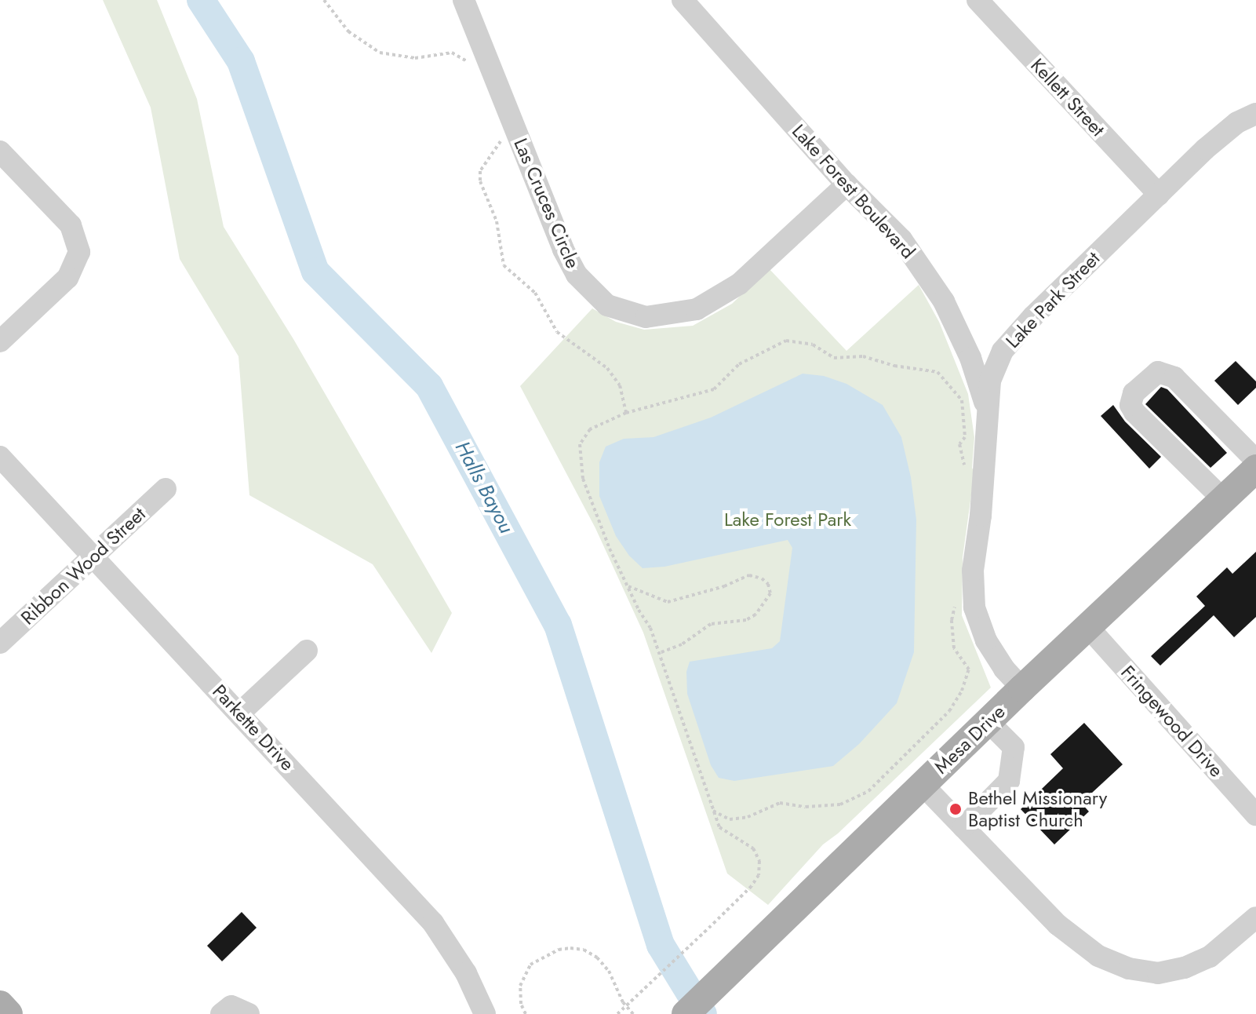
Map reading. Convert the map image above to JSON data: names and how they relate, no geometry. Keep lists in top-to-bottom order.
{
  "streets": {
    "main road": ["Mesa Drive"],
    "street": [
      "Kellett Street",
      "Lake Forest Boulevard",
      "Las Cruces Circle",
      "Lake Park Street",
      "Ribbon Wood Street",
      "Fringewood Drive",
      "Parkette Drive"
    ]
  },
  "crossings": [
    ["Kellett Street", "Lake Park Street"],
    ["Lake Forest Boulevard", "Las Cruces Circle"],
    ["Lake Forest Boulevard", "Lake Park Street"],
    ["Lake Park Street", "Mesa Drive"],
    ["Ribbon Wood Street", "Parkette Drive"],
    ["Fringewood Drive", "Mesa Drive"]
  ],
  "water": ["Halls Bayou"],
  "parks": ["Lake Forest Park"],
  "places": ["Bethel Missionary Baptist Church"]
}
